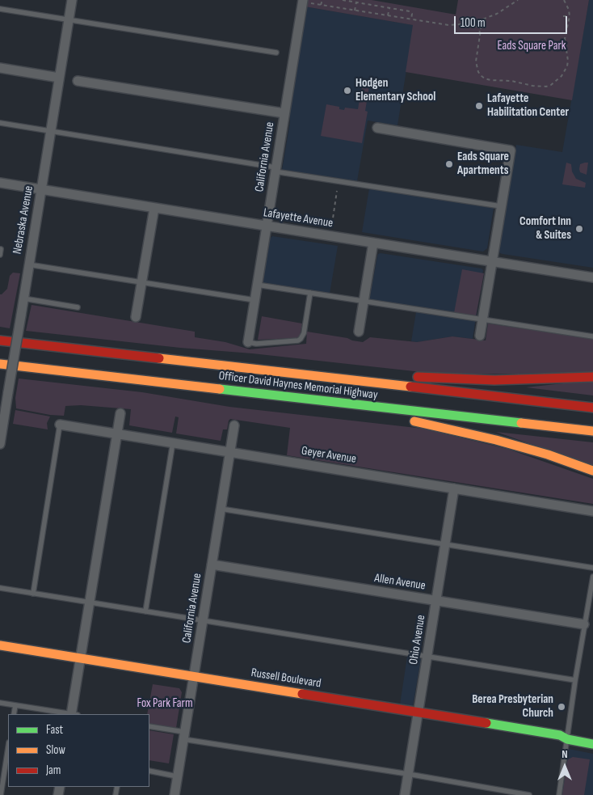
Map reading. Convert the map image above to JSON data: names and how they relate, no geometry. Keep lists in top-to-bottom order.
{
  "streets": {
    "main road": ["Officer David Haynes Memorial Highway", "Russell Boulevard"],
    "street": [
      "California Avenue",
      "Lafayette Avenue",
      "Nebraska Avenue",
      "Geyer Avenue",
      "Allen Avenue",
      "Ohio Avenue"
    ]
  },
  "crossings": [
    ["California Avenue", "Lafayette Avenue"],
    ["California Avenue", "Geyer Avenue"],
    ["California Avenue", "Allen Avenue"],
    ["California Avenue", "Russell Boulevard"],
    ["Lafayette Avenue", "Nebraska Avenue"],
    ["Geyer Avenue", "Ohio Avenue"],
    ["Allen Avenue", "Ohio Avenue"],
    ["Ohio Avenue", "Russell Boulevard"]
  ],
  "parks": ["Eads Square Park", "Fox Park Farm"],
  "places": [
    "Hodgen Elementary School",
    "Lafayette Habilitation Center",
    "Eads Square Apartments",
    "Comfort Inn & Suites",
    "Berea Presbyterian Church"
  ],
  "legend": ["Fast", "Slow", "Jam"],
  "scale_bar": "100 m",
  "north": "top"
}
